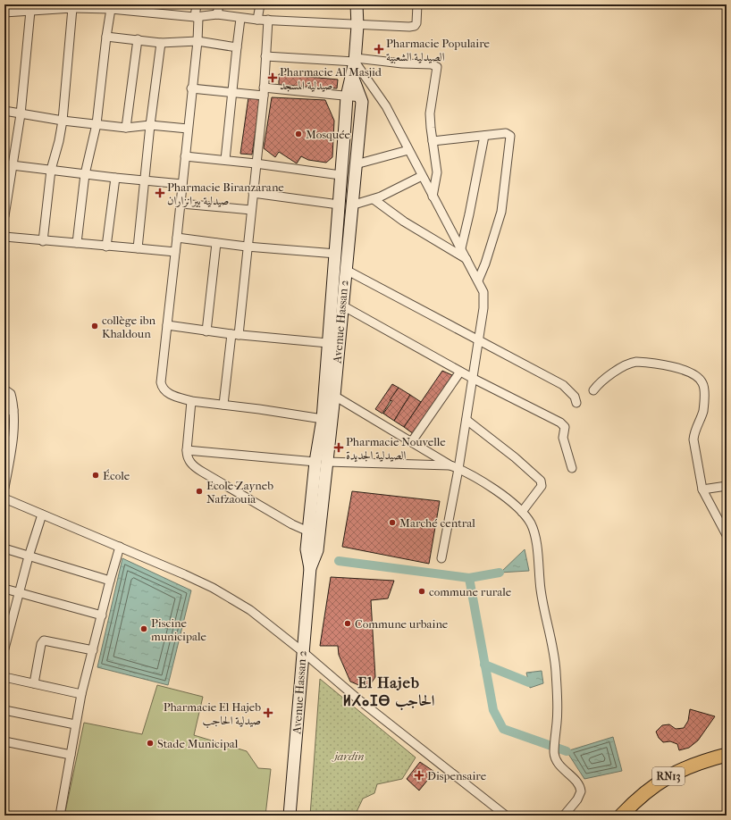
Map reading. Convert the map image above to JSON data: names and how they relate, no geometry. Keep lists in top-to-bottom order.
{
  "streets": {
    "highway": ["RN13"],
    "main road": ["Avenue Hassan 2"]
  },
  "districts": ["El Hajeb ⵍⵃⴰⵊⴱ الحاجب"],
  "parks": ["jardin"],
  "places": {
    "health": [
      "Pharmacie Populaire الصيدلية الشعبية",
      "Pharmacie Al Masjid صيدلية المسجد",
      "Pharmacie Biranzarane صيدلية بيرانزاران",
      "Pharmacie Nouvelle الصيدلية الجديدة",
      "Pharmacie El Hajeb صيدلية الحاجب",
      "Dispensaire"
    ],
    "other": [
      "Mosquée",
      "collège ibn Khaldoun",
      "École",
      "Ecole Zayneb Nafzaouia",
      "Marché central",
      "commune rurale",
      "Commune urbaine",
      "Piscine municipale",
      "Stade Municipal"
    ]
  }
}
